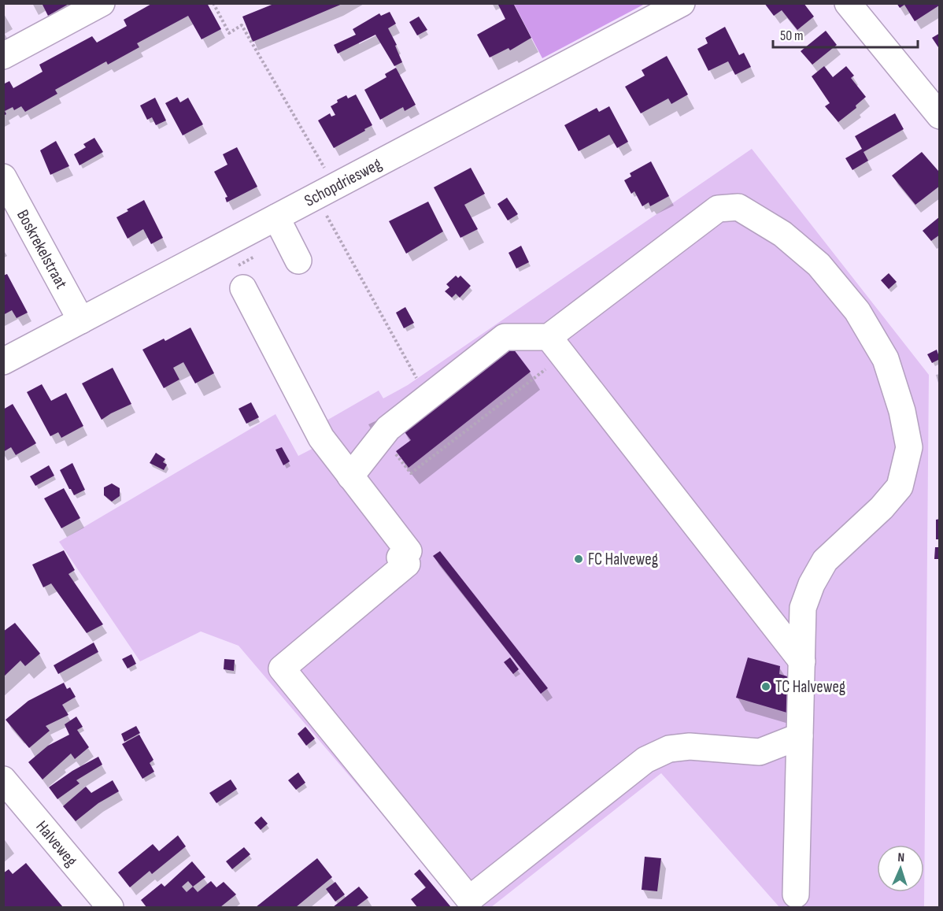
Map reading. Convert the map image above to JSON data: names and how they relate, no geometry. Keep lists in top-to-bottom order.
{
  "streets": {
    "street": ["Schopdriesweg", "Boskrekelstraat", "Halveweg"]
  },
  "crossings": [
    ["Schopdriesweg", "Boskrekelstraat"]
  ],
  "places": ["FC Halveweg", "TC Halveweg"],
  "scale_bar": "50 m",
  "north": "top"
}
